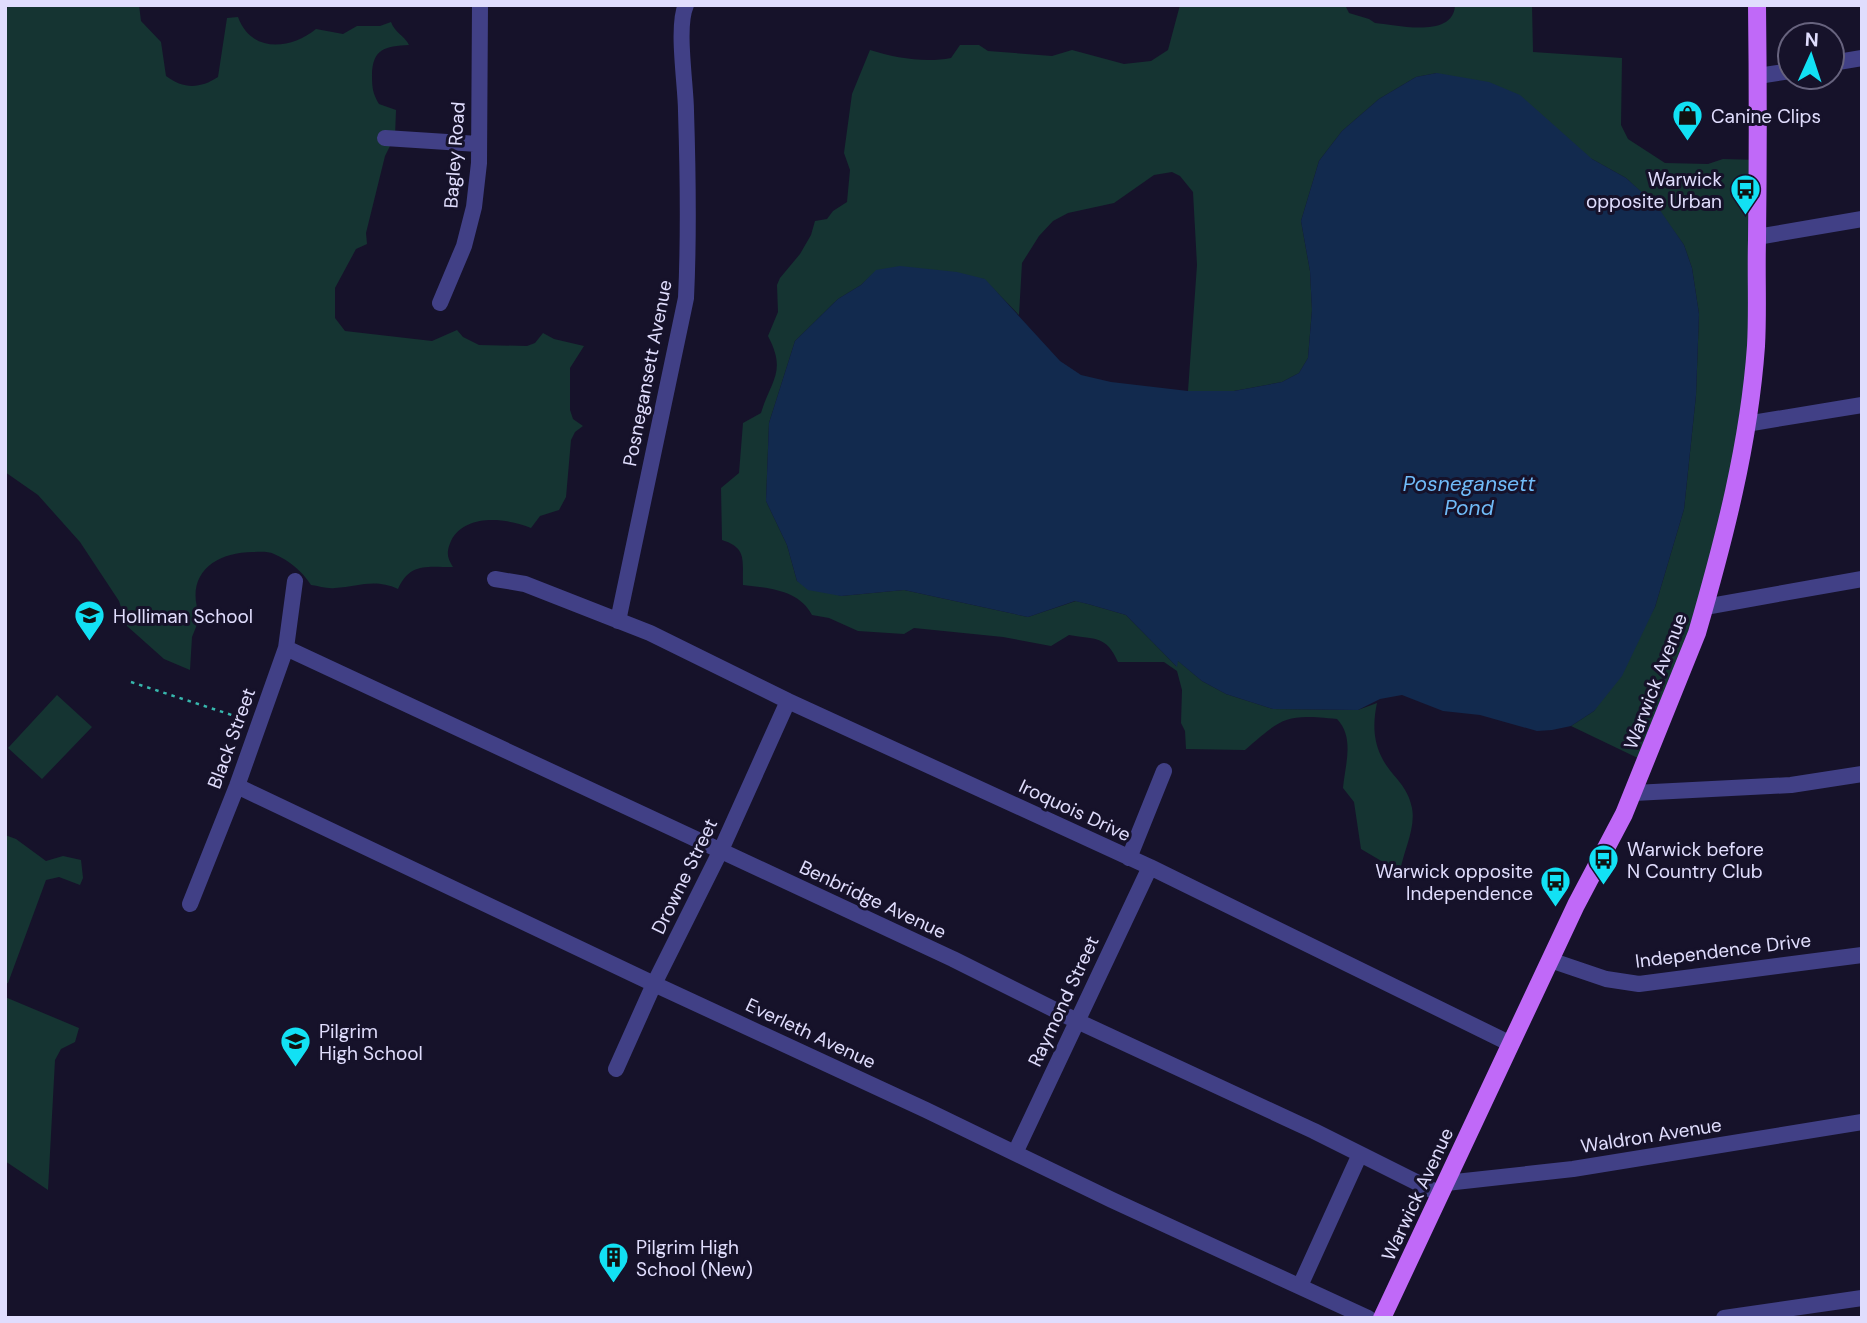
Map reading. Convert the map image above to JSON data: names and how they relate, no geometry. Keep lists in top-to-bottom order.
{
  "streets": {
    "main road": ["Warwick Avenue"],
    "street": [
      "Bagley Road",
      "Posnegansett Avenue",
      "Black Street",
      "Iroquois Drive",
      "Drowne Street",
      "Benbridge Avenue",
      "Independence Drive",
      "Raymond Street",
      "Everleth Avenue",
      "Waldron Avenue"
    ]
  },
  "crossings": [
    ["Posnegansett Avenue", "Iroquois Drive"],
    ["Warwick Avenue", "Iroquois Drive"],
    ["Warwick Avenue", "Benbridge Avenue"],
    ["Warwick Avenue", "Independence Drive"],
    ["Warwick Avenue", "Waldron Avenue"],
    ["Black Street", "Benbridge Avenue"],
    ["Black Street", "Everleth Avenue"],
    ["Iroquois Drive", "Drowne Street"],
    ["Iroquois Drive", "Raymond Street"],
    ["Drowne Street", "Benbridge Avenue"],
    ["Drowne Street", "Everleth Avenue"],
    ["Benbridge Avenue", "Raymond Street"],
    ["Benbridge Avenue", "Waldron Avenue"],
    ["Raymond Street", "Everleth Avenue"]
  ],
  "water": ["Posnegansett Pond"],
  "places": {
    "shop": ["Canine Clips"],
    "bus stop": ["Warwick opposite Urban", "Warwick before N Country Club", "Warwick opposite Independence"],
    "school or university": ["Holliman School", "Pilgrim High School"],
    "building": ["Pilgrim High School (New)"]
  },
  "north": "top"
}
